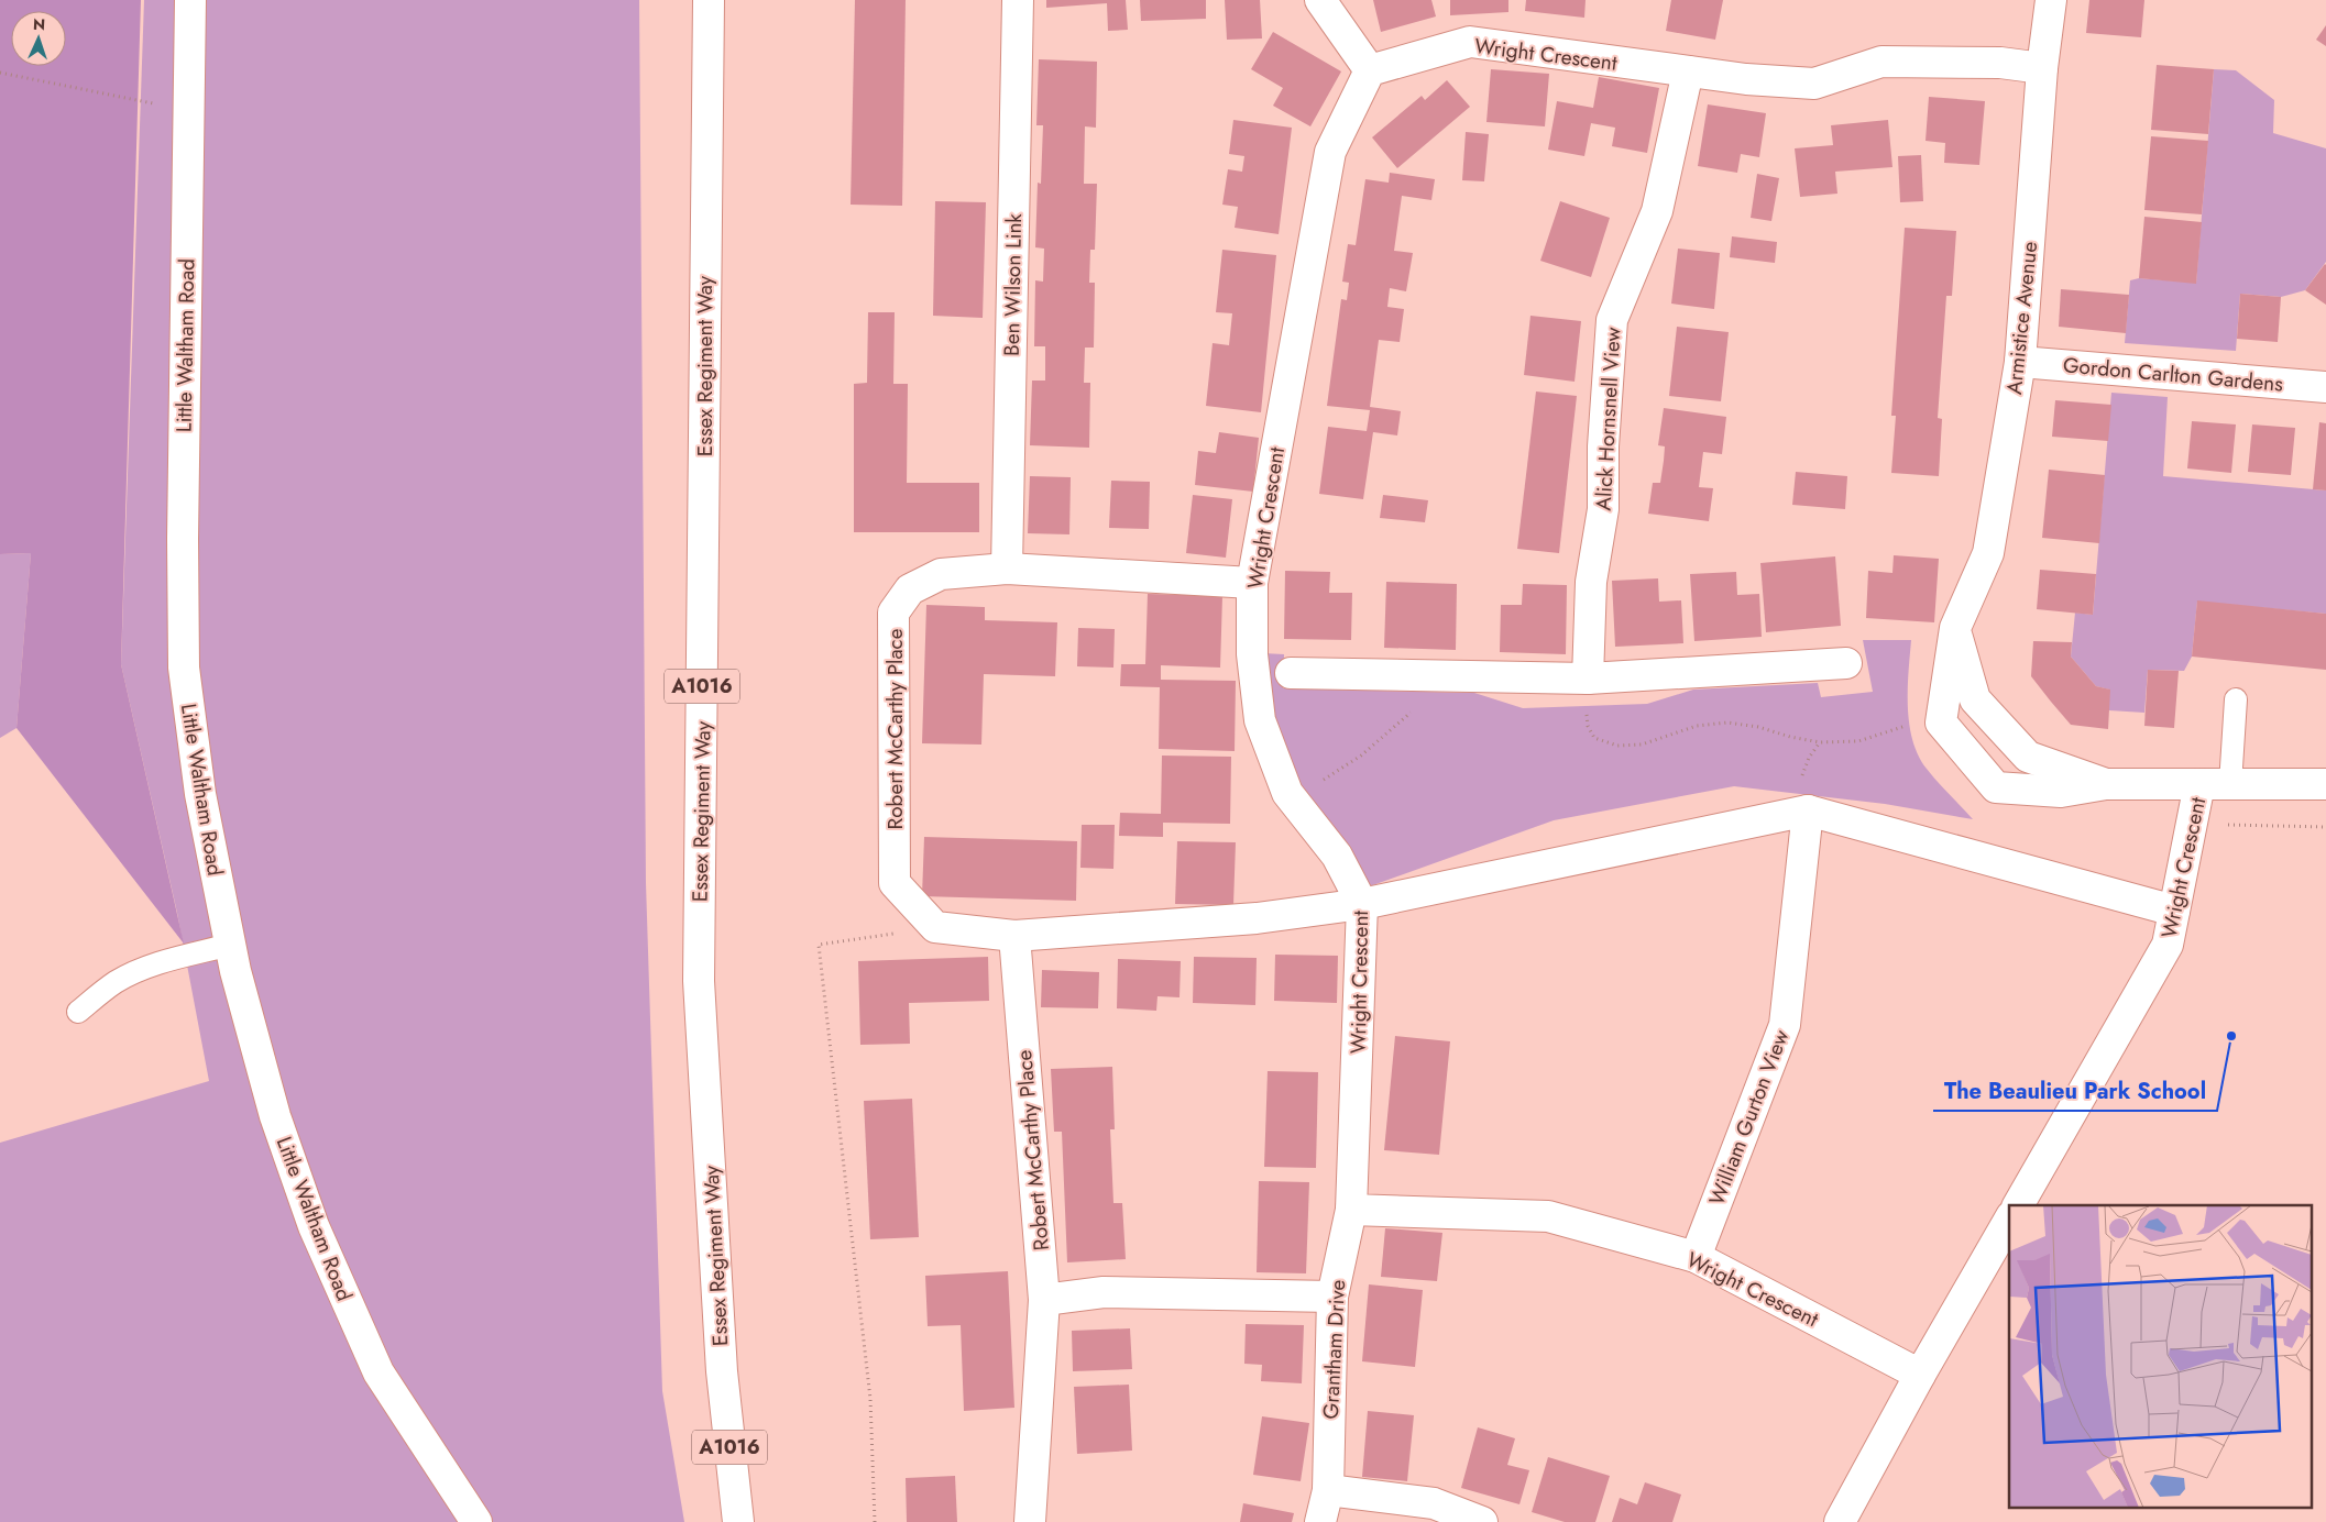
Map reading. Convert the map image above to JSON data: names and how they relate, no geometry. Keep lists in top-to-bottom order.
{
  "streets": {
    "street": [
      "Wright Crescent",
      "Ben Wilson Link",
      "Armistice Avenue",
      "Little Waltham Road",
      "Essex Regiment Way",
      "Gordon Carlton Gardens",
      "Alick Hornsnell View",
      "A1016",
      "Robert McCarthy Place",
      "William Gurton View",
      "Grantham Drive"
    ]
  },
  "crossings": [
    ["Wright Crescent", "Armistice Avenue"],
    ["Wright Crescent", "Alick Hornsnell View"],
    ["Wright Crescent", "Robert McCarthy Place"],
    ["Wright Crescent", "William Gurton View"],
    ["Wright Crescent", "Grantham Drive"],
    ["Ben Wilson Link", "Robert McCarthy Place"],
    ["Armistice Avenue", "Gordon Carlton Gardens"]
  ],
  "places": ["The Beaulieu Park School"],
  "north": "top"
}
